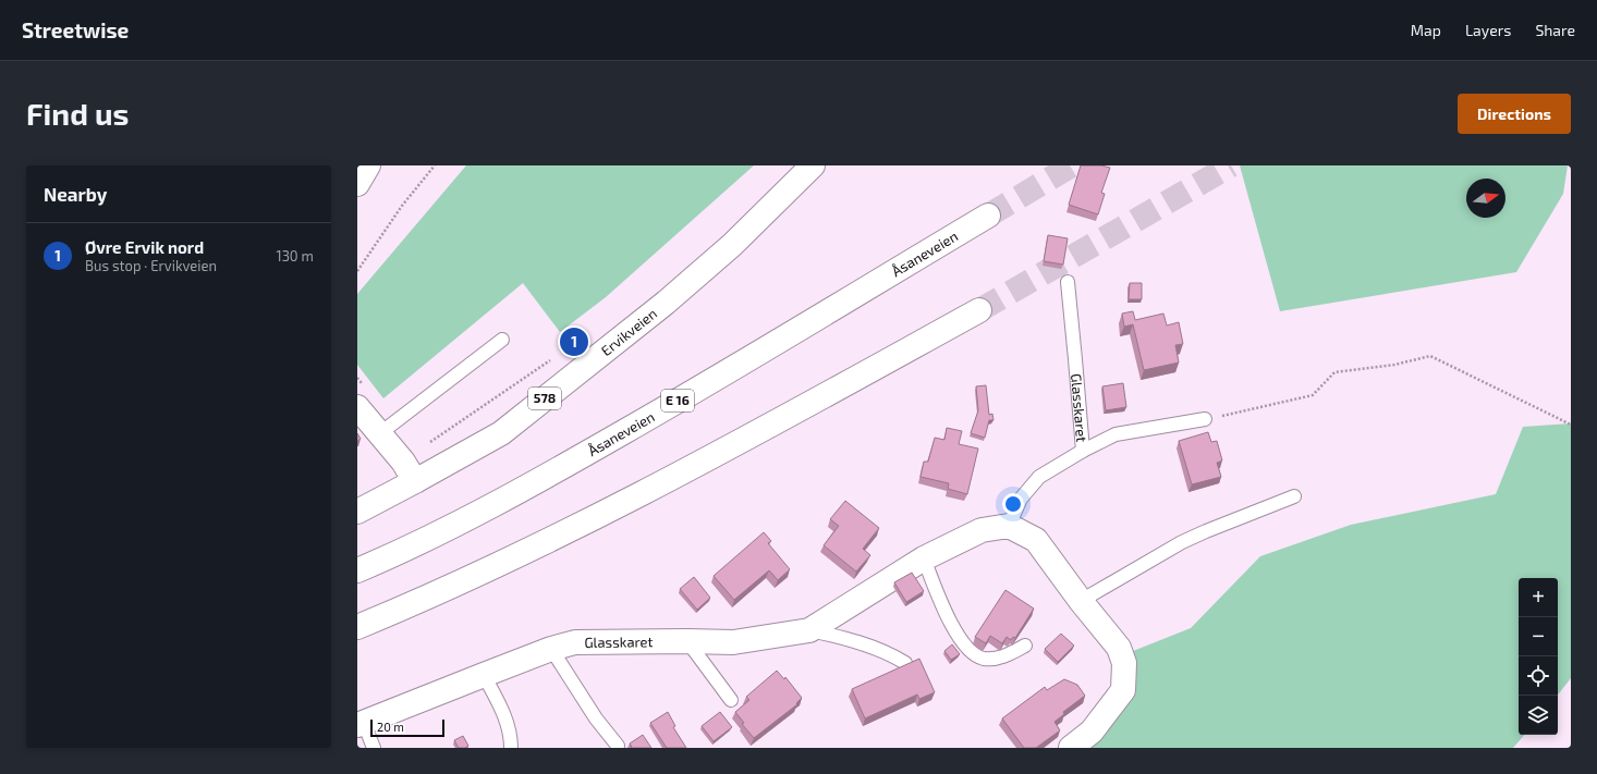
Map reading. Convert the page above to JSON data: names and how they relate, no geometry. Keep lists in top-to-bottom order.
{
  "streets": {
    "main road": [
      "Åsaneveien",
      "Ervikveien",
      "578",
      "E 16",
      "Glasskaret"
    ]
  },
  "scale_bar": "20 m",
  "north": "right",
  "page": {
    "header": "Streetwise",
    "nav": ["Map", "Layers", "Share"],
    "buttons": "Directions",
    "title": "Find us",
    "heading": "Nearby",
    "list": [
      {
        "mark": "1",
        "name": "Øvre Ervik nord",
        "note": "Bus stop · Ervikveien",
        "value": "130 m"
      }
    ],
    "pins": "1",
    "map_buttons": ["+", "−"],
    "scale": "20 m"
  }
}
